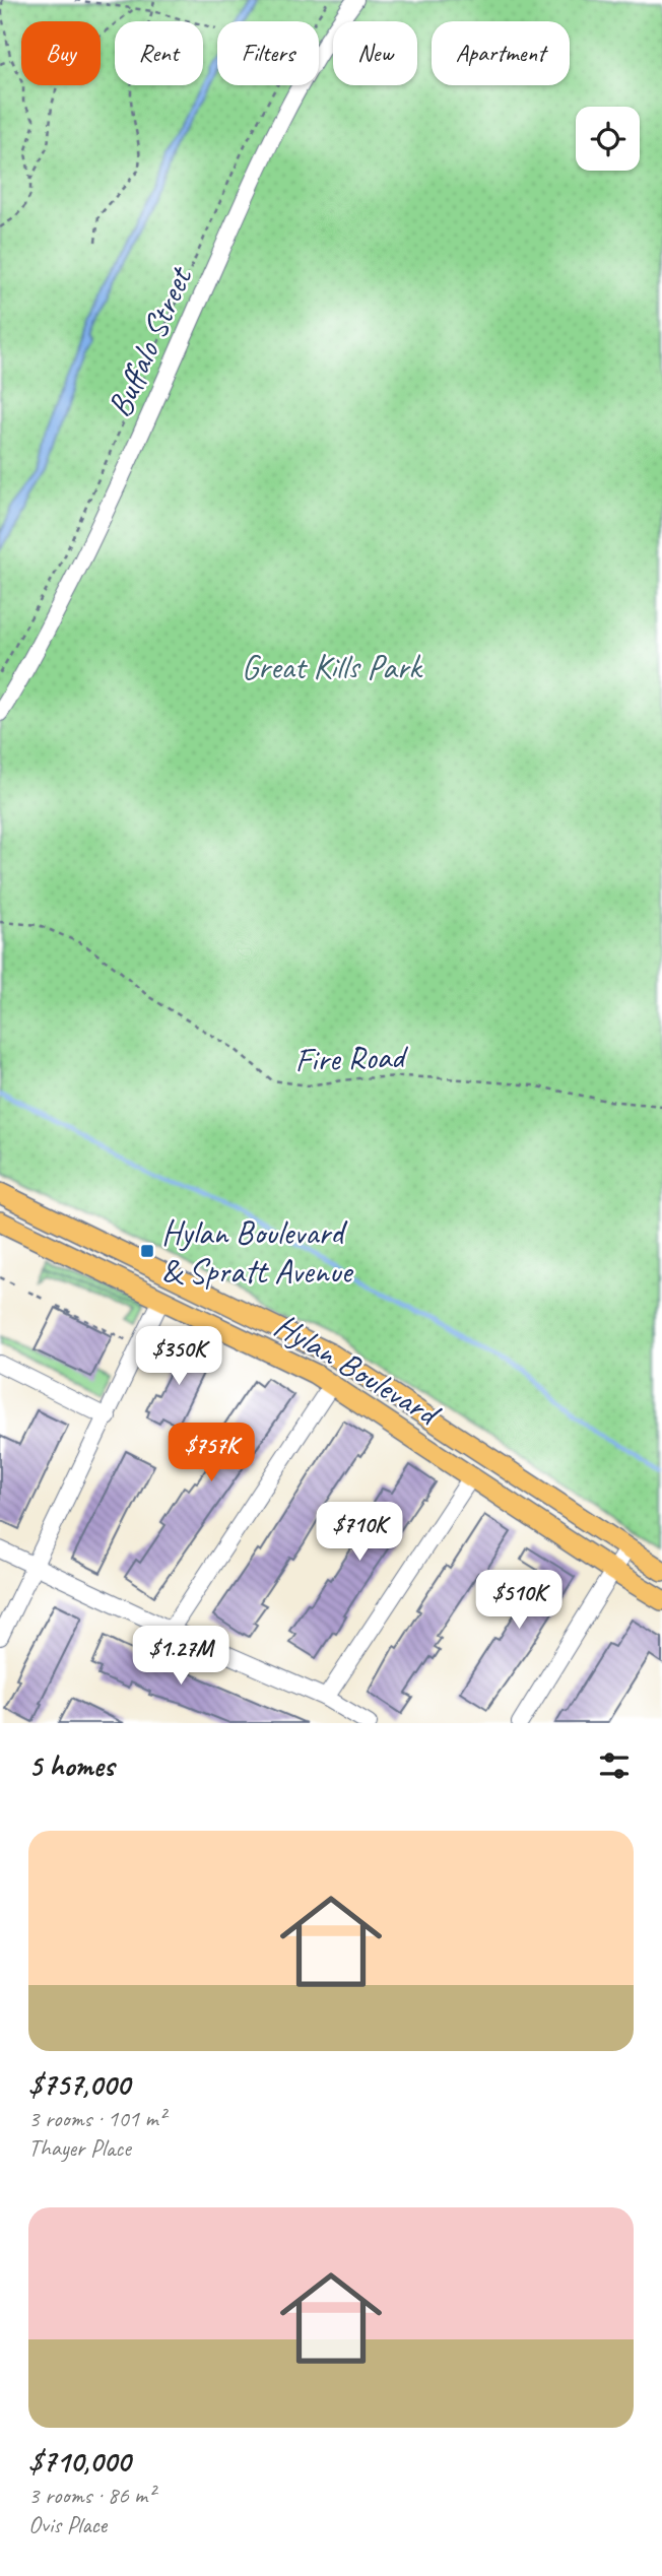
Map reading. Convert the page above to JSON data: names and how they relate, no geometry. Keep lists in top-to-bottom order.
{
  "streets": {
    "main road": ["Hylan Boulevard"],
    "street": ["Buffalo Street"],
    "path": ["Fire Road"]
  },
  "parks": ["Great Kills Park"],
  "places": {
    "transit": ["Hylan Boulevard & Spratt Avenue"]
  },
  "page": {
    "chip": [
      "Buy",
      "Rent",
      "Filters",
      "New",
      "Apartment"
    ],
    "price": [
      "$350K",
      "$757K",
      "$710K",
      "$510K",
      "$1.27M"
    ],
    "heading": "5 homes",
    "list": [
      {
        "name": "$757,000",
        "note": "3 rooms · 101 m² · Thayer Place"
      },
      {
        "name": "$710,000",
        "note": "3 rooms · 86 m² · Ovis Place"
      }
    ]
  }
}
